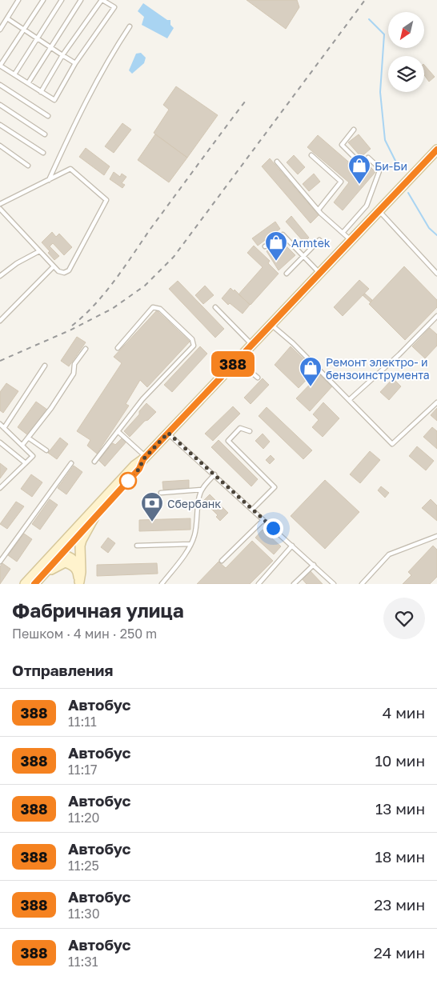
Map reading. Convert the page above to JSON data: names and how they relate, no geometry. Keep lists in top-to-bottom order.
{
  "places": {
    "shop": ["Би-Би", "Armtek", "Ремонт электро- и бензоинструмента"],
    "bank": ["Сбербанк"]
  },
  "lines": ["bus line 388"],
  "north": "bottom left",
  "page": {
    "on_map": "388",
    "heading": [
      ["Фабричная улица", "Пешком · 4 мин · 250 m"],
      "Отправления"
    ],
    "list": [
      {
        "mark": "388",
        "name": "Автобус",
        "note": "11:11",
        "value": "4 мин"
      },
      {
        "mark": "388",
        "name": "Автобус",
        "note": "11:17",
        "value": "10 мин"
      },
      {
        "mark": "388",
        "name": "Автобус",
        "note": "11:20",
        "value": "13 мин"
      },
      {
        "mark": "388",
        "name": "Автобус",
        "note": "11:25",
        "value": "18 мин"
      },
      {
        "mark": "388",
        "name": "Автобус",
        "note": "11:30",
        "value": "23 мин"
      },
      {
        "mark": "388",
        "name": "Автобус",
        "note": "11:31",
        "value": "24 мин"
      }
    ]
  }
}
